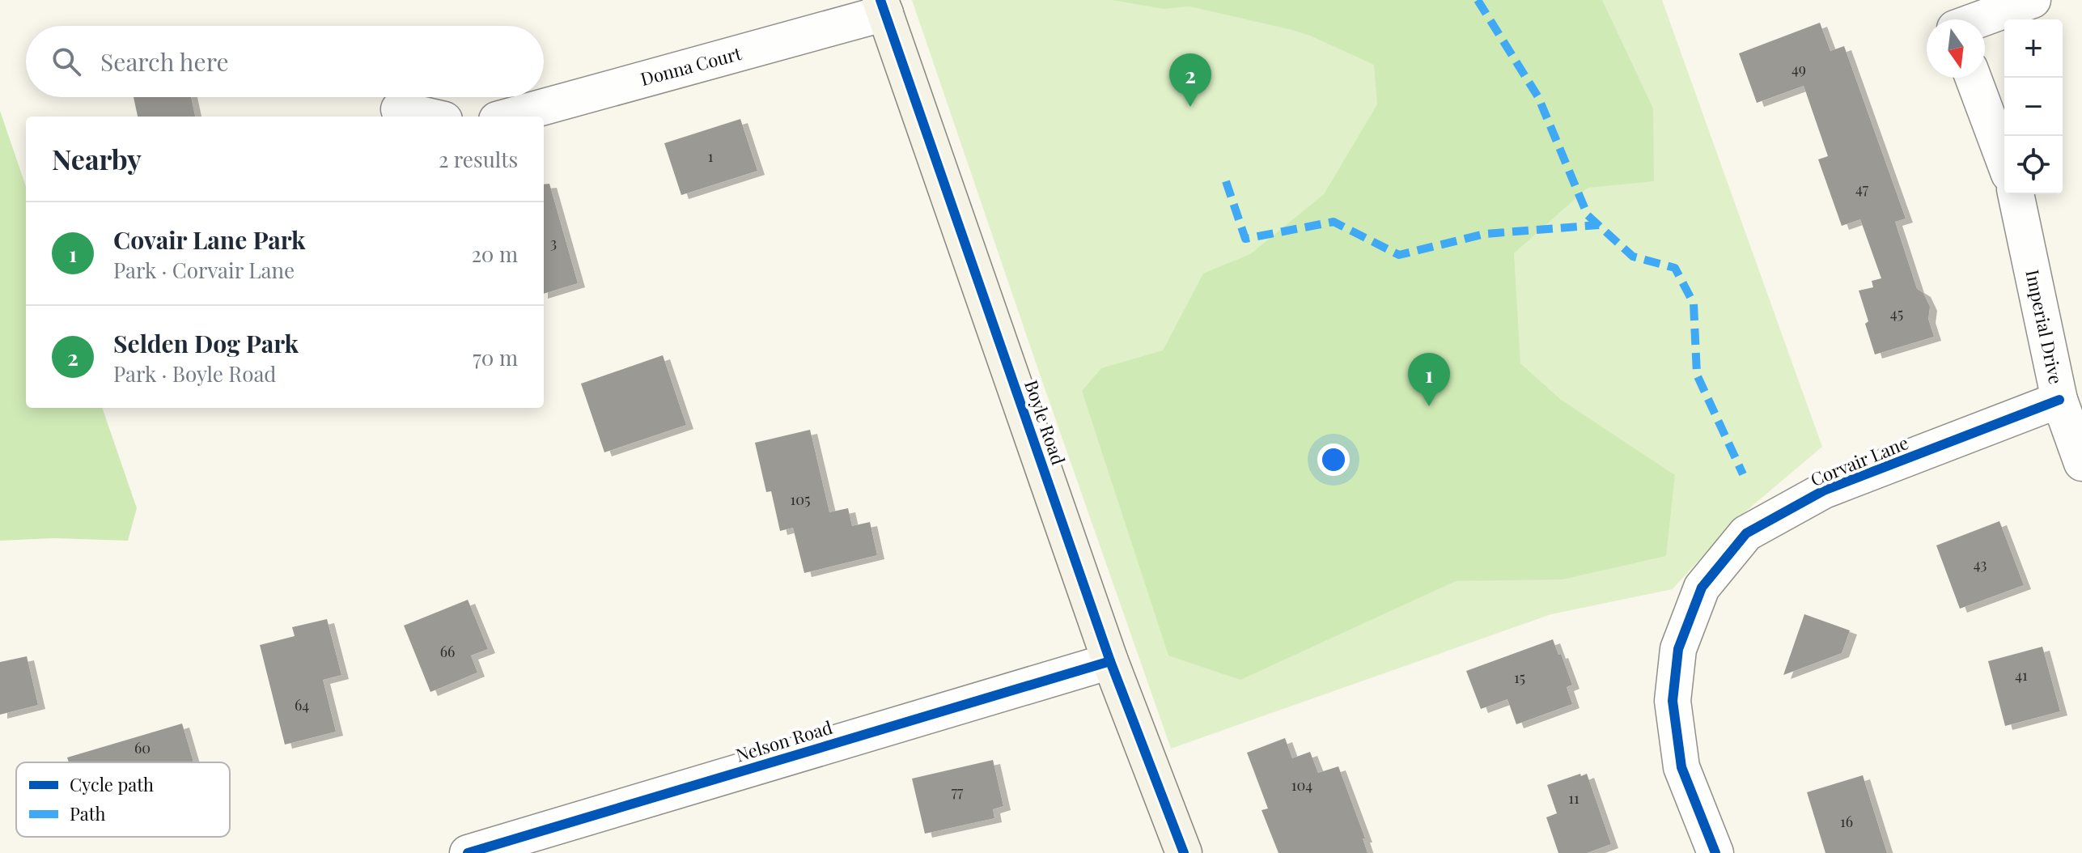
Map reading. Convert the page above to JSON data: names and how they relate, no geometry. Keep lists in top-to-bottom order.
{
  "streets": {
    "street": [
      "Donna Court",
      "Imperial Drive",
      "Boyle Road",
      "Corvair Lane",
      "Nelson Road"
    ]
  },
  "crossings": [
    ["Donna Court", "Boyle Road"],
    ["Imperial Drive", "Corvair Lane"],
    ["Boyle Road", "Nelson Road"]
  ],
  "house_numbers": [
    "49",
    "1",
    "47",
    "3",
    "45",
    "105",
    "43",
    "66",
    "41",
    "15",
    "64",
    "60",
    "104",
    "77",
    "11",
    "16"
  ],
  "legend": ["Cycle path", "Path"],
  "north": "bottom",
  "page": {
    "map_buttons": ["+", "−"],
    "search": "Search here",
    "pins": ["2", "1"],
    "heading": ["Nearby", "2 results"],
    "list": [
      {
        "mark": "1",
        "name": "Covair Lane Park",
        "note": "Park · Corvair Lane",
        "value": "20 m"
      },
      {
        "mark": "2",
        "name": "Selden Dog Park",
        "note": "Park · Boyle Road",
        "value": "70 m"
      }
    ]
  }
}
